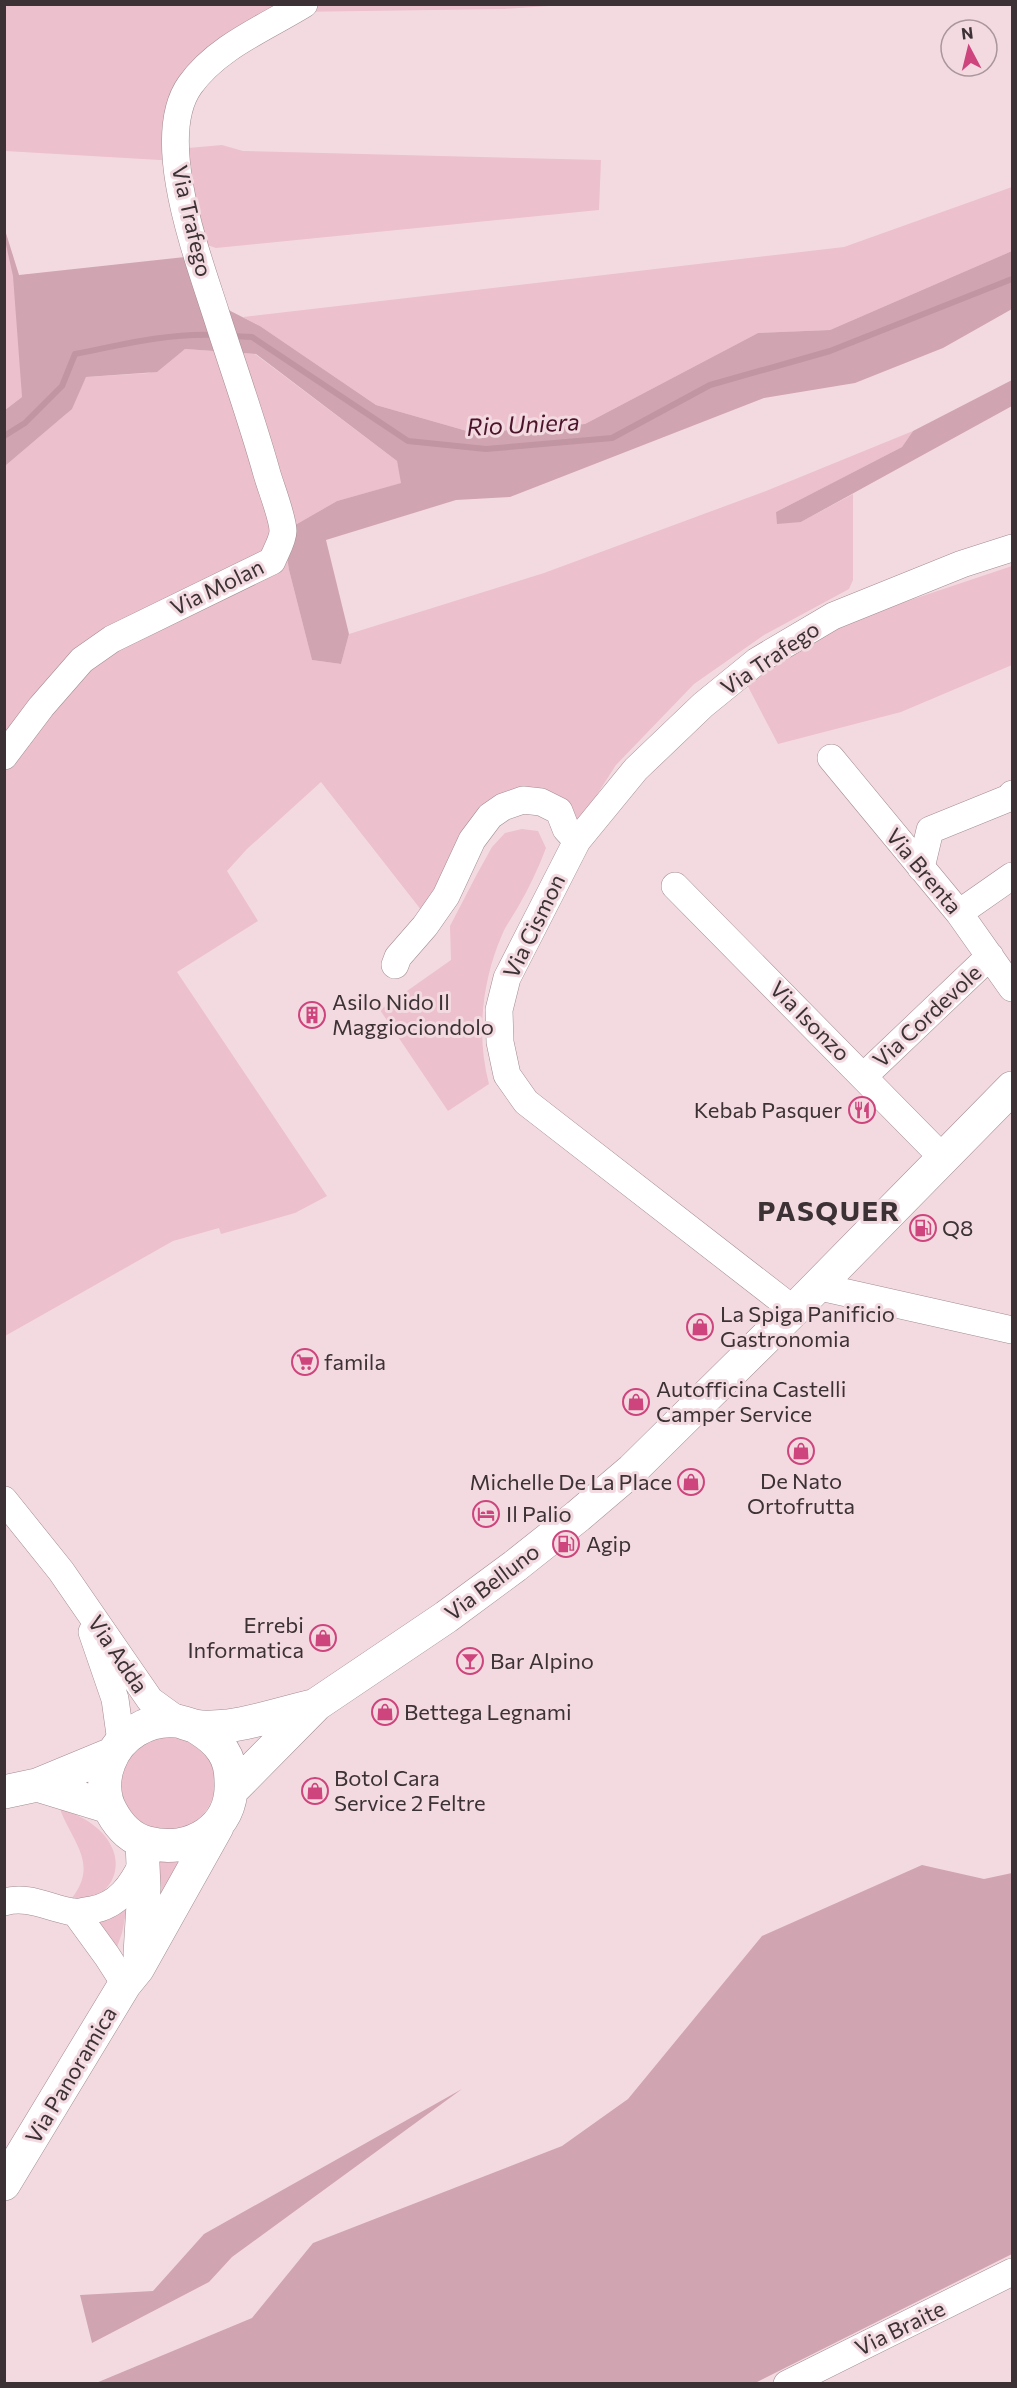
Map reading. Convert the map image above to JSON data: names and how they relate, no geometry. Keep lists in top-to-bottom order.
{
  "streets": {
    "main road": ["Via Belluno", "Via Panoramica"],
    "street": [
      "Via Trafego",
      "Via Molan",
      "Via Brenta",
      "Via Cismon",
      "Via Cordevole",
      "Via Isonzo",
      "Via Adda",
      "Via Braite"
    ]
  },
  "crossings": [
    ["Via Trafego", "Via Molan"],
    ["Via Trafego", "Via Cismon"],
    ["Via Brenta", "Via Cordevole"],
    ["Via Cismon", "Via Belluno"],
    ["Via Cordevole", "Via Isonzo"],
    ["Via Isonzo", "Via Belluno"],
    ["Via Belluno", "Via Adda"],
    ["Via Belluno", "Via Panoramica"],
    ["Via Adda", "Via Panoramica"]
  ],
  "districts": ["PASQUER"],
  "water": ["Rio Uniera"],
  "places": {
    "building": ["Asilo Nido Il Maggiociondolo"],
    "restaurant": ["Kebab Pasquer"],
    "fuel station": ["Q8", "Agip"],
    "shop": [
      "La Spiga Panificio Gastronomia",
      "Autofficina Castelli Camper Service",
      "De Nato Ortofrutta",
      "Michelle De La Place",
      "Errebi Informatica",
      "Bettega Legnami",
      "Botol Cara Service 2 Feltre"
    ],
    "supermarket": ["famila"],
    "hotel": ["Il Palio"],
    "bar": ["Bar Alpino"]
  },
  "north": "top"
}
